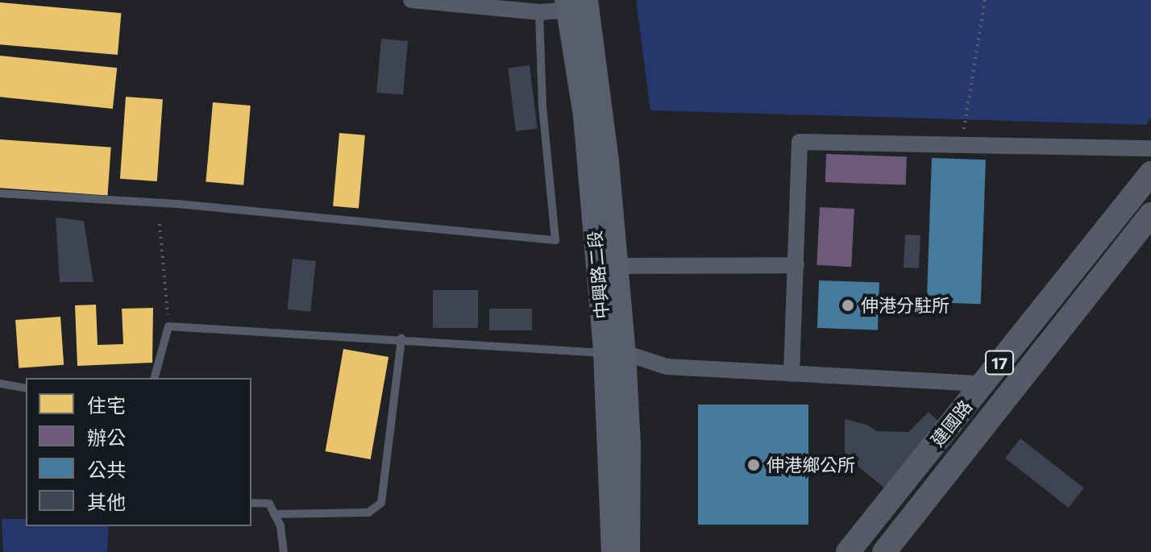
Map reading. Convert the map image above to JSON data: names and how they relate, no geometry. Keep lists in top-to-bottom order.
{
  "streets": {
    "main road": ["中興路二段", "17", "建國路"]
  },
  "places": ["伸港分駐所", "伸港鄉公所"],
  "legend": [
    "住宅",
    "辦公",
    "公共",
    "其他"
  ]
}
